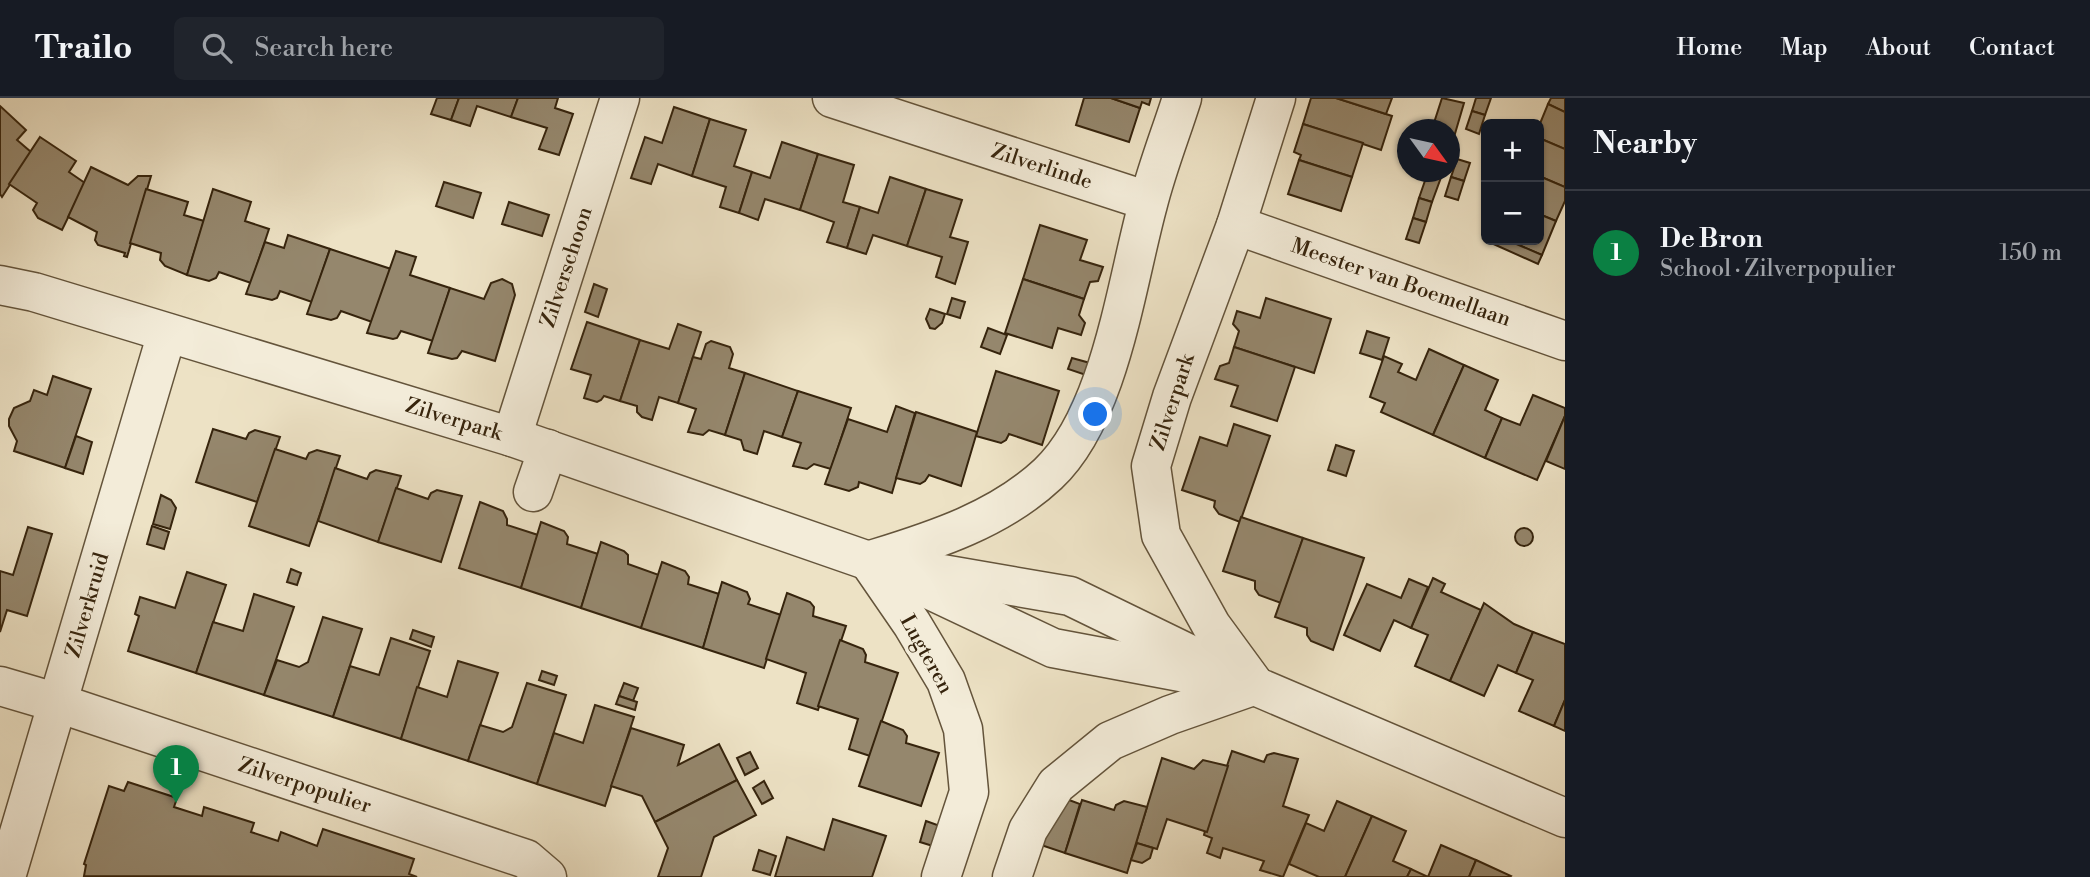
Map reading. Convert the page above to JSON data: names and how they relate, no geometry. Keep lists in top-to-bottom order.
{
  "streets": {
    "street": [
      "Zilverlinde",
      "Zilverschoon",
      "Meester van Boemellaan",
      "Zilverpark",
      "Zilverkruid",
      "Lugteren",
      "Zilverpopulier"
    ]
  },
  "crossings": [
    ["Zilverschoon", "Zilverpark"],
    ["Meester van Boemellaan", "Zilverpark"],
    ["Zilverpark", "Zilverkruid"],
    ["Zilverpark", "Lugteren"],
    ["Zilverkruid", "Zilverpopulier"]
  ],
  "north": "bottom right",
  "page": {
    "header": "Trailo",
    "search": "Search here",
    "nav": [
      "Home",
      "Map",
      "About",
      "Contact"
    ],
    "heading": "Nearby",
    "map_buttons": ["+", "−"],
    "list": [
      {
        "mark": "1",
        "name": "De Bron",
        "note": "School · Zilverpopulier",
        "value": "150 m"
      }
    ],
    "pins": "1"
  }
}
